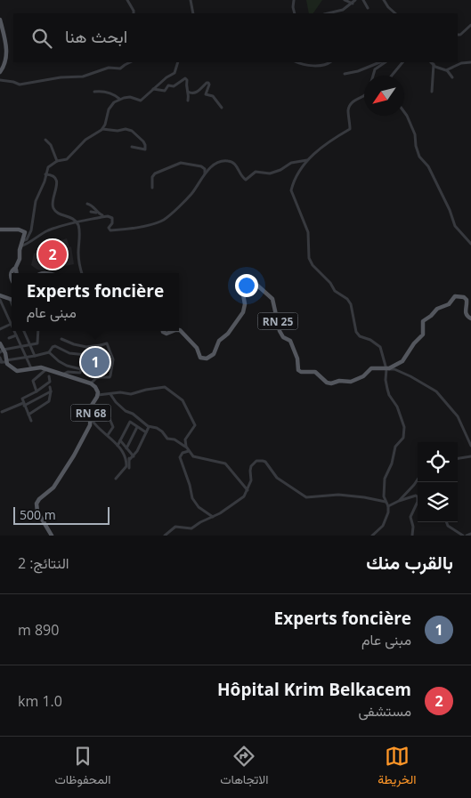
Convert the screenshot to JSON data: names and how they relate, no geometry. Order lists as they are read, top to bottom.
{
  "streets": {
    "main road": ["RN 25", "RN 68"]
  },
  "scale_bar": "500 m",
  "north": "bottom left",
  "page": {
    "search": "ابحث هنا",
    "pins": ["2", "1"],
    "popup": ["Experts foncière", "مبنى عام"],
    "scale": "500 m",
    "heading": ["بالقرب منك", "النتائج: 2"],
    "list": [
      {
        "mark": "1",
        "name": "Experts foncière",
        "note": "مبنى عام",
        "value": "890 m"
      },
      {
        "mark": "2",
        "name": "Hôpital Krim Belkacem",
        "note": "مستشفى",
        "value": "1.0 km"
      }
    ],
    "nav": ["الخريطة", "الاتجاهات", "المحفوظات"]
  }
}
